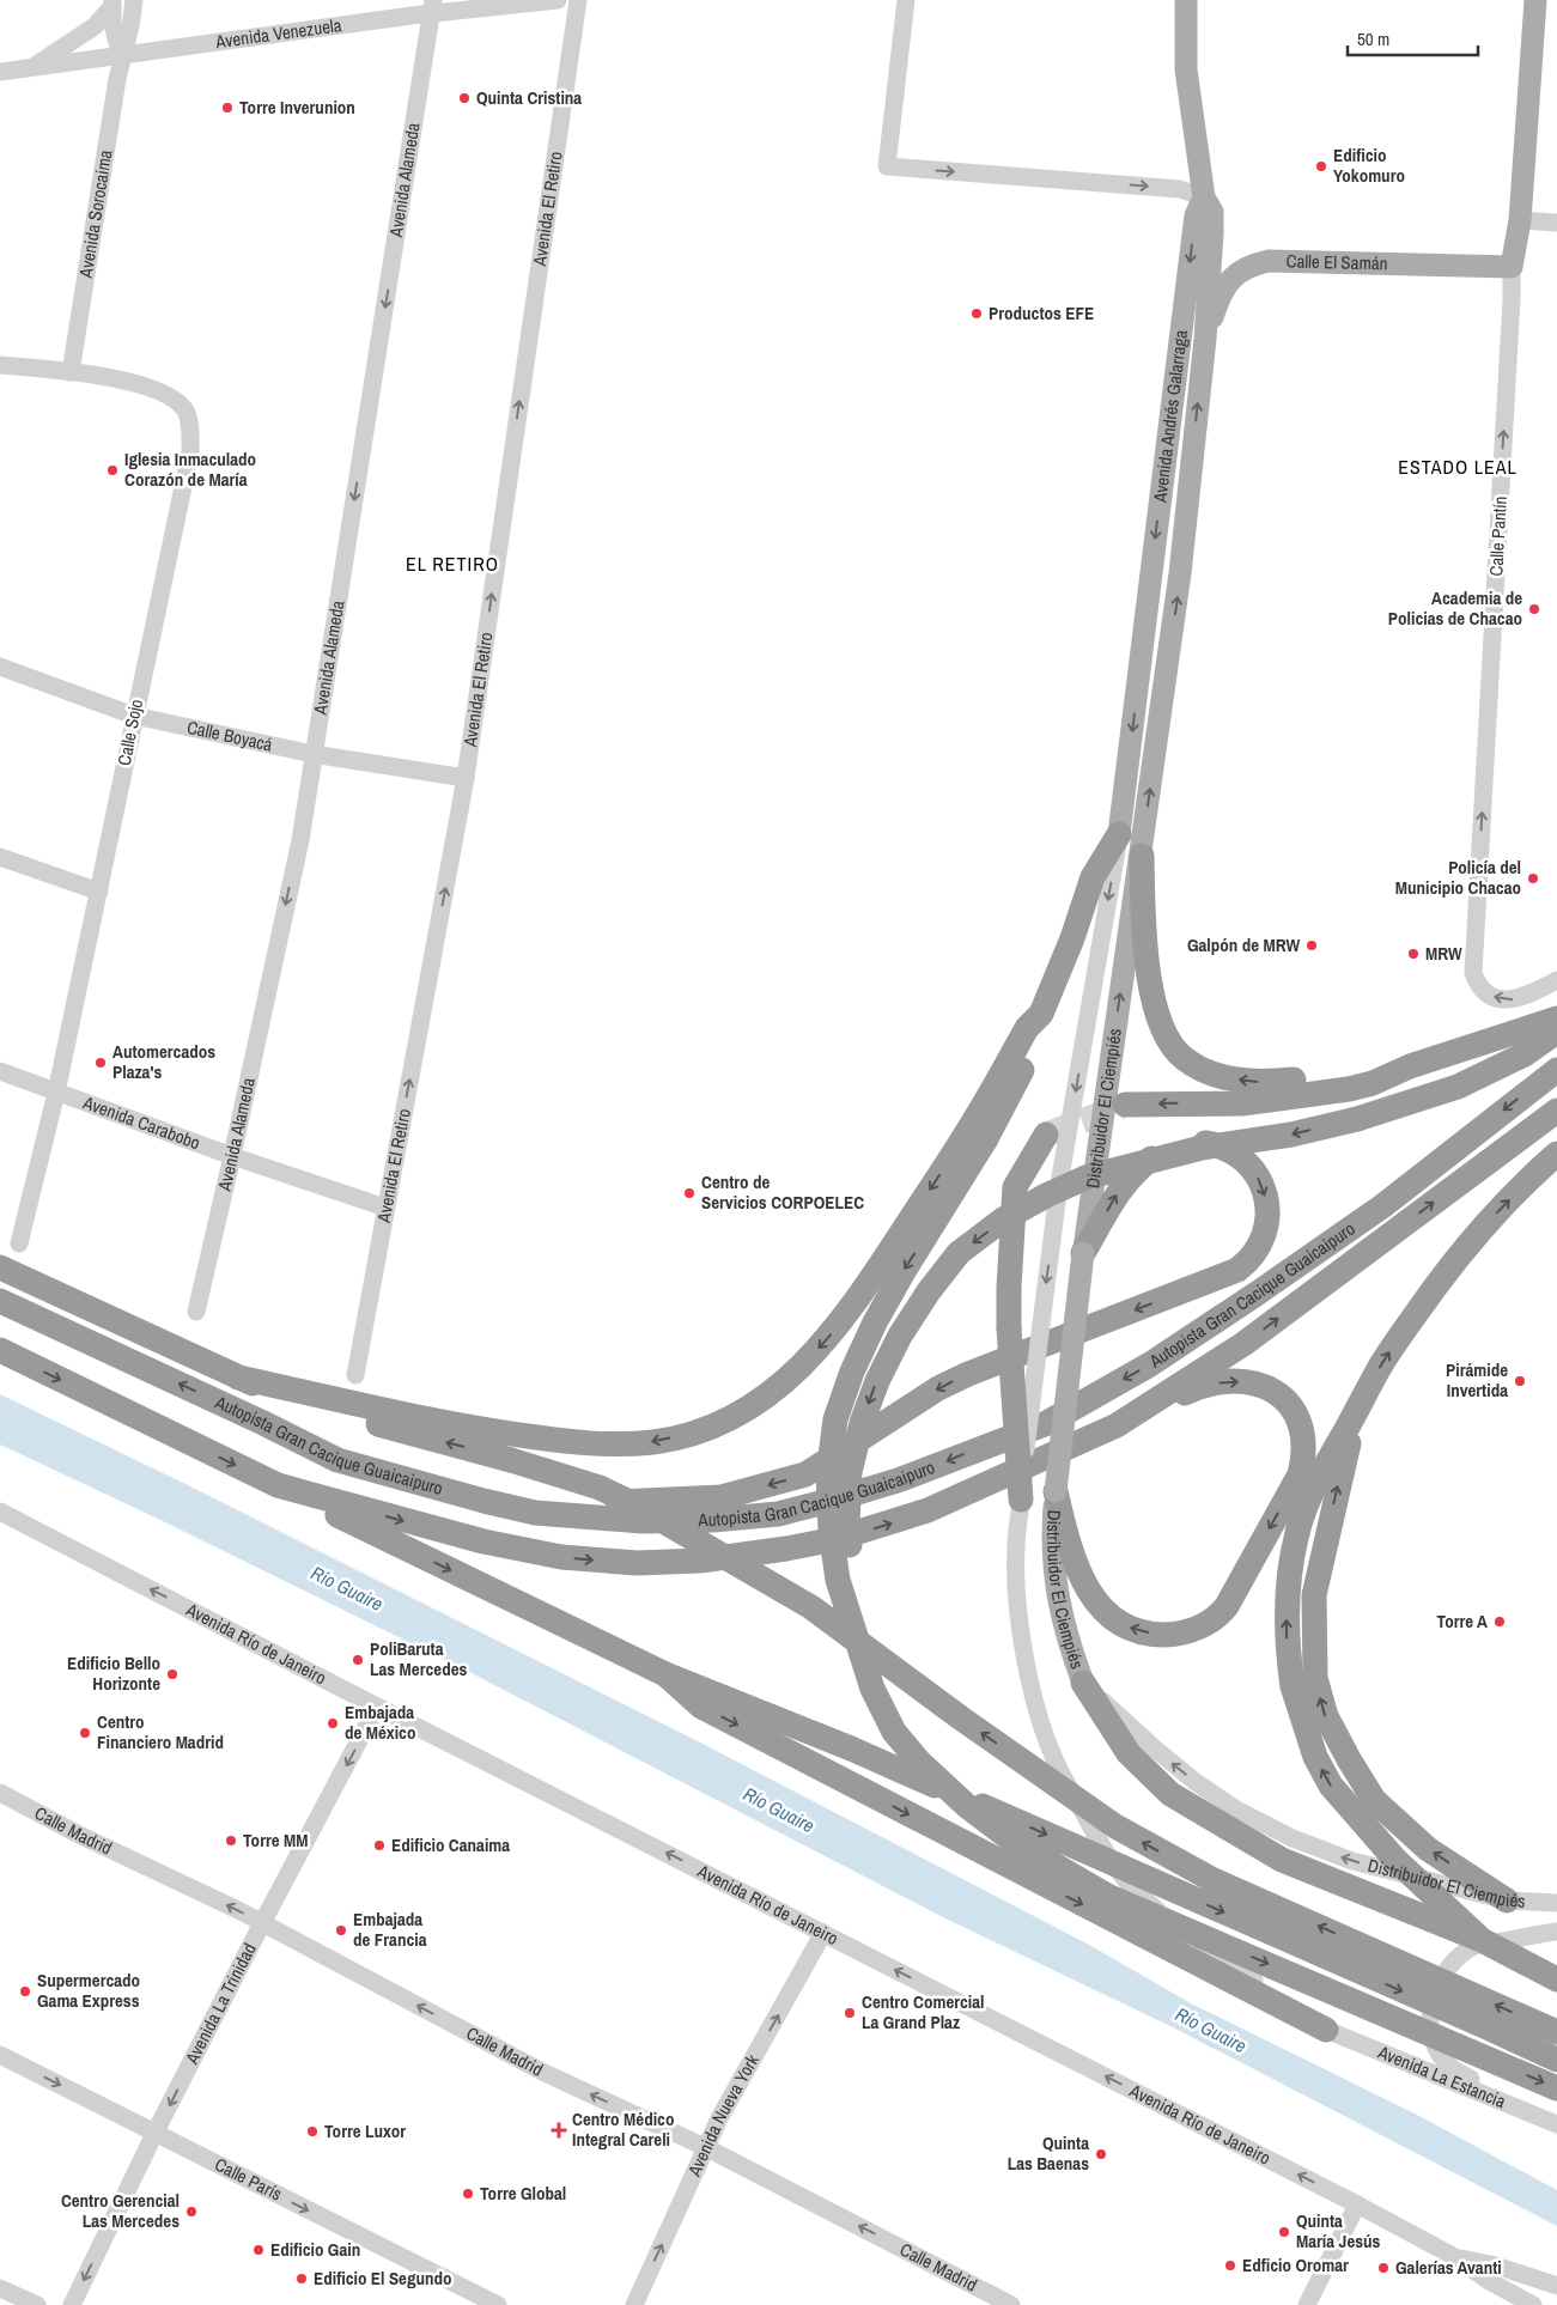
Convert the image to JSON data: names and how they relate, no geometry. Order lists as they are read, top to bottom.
{
  "streets": {
    "highway": ["Autopista Gran Cacique Guaicaipuro"],
    "main road": [
      "Calle El Samán",
      "Avenida Andrés Galarraga",
      "Calle Pantín",
      "Distribuidor El Ciempiés"
    ],
    "street": [
      "Avenida Venezuela",
      "Avenida Alameda",
      "Avenida El Retiro",
      "Avenida Sorocaima",
      "Calle Sojo",
      "Calle Boyacá",
      "Avenida Carabobo",
      "Avenida Río de Janeiro",
      "Calle Madrid",
      "Avenida La Trinidad",
      "Avenida La Estancia",
      "Avenida Nueva York",
      "Calle París"
    ]
  },
  "crossings": [
    ["Avenida Venezuela", "Avenida Alameda"],
    ["Avenida Venezuela", "Avenida Sorocaima"],
    ["Avenida Alameda", "Calle Boyacá"],
    ["Avenida Alameda", "Avenida Carabobo"],
    ["Avenida El Retiro", "Calle Boyacá"],
    ["Avenida El Retiro", "Avenida Carabobo"],
    ["Avenida Sorocaima", "Calle Sojo"],
    ["Calle El Samán", "Avenida Andrés Galarraga"],
    ["Calle El Samán", "Calle Pantín"],
    ["Avenida Andrés Galarraga", "Distribuidor El Ciempiés"],
    ["Calle Sojo", "Calle Boyacá"],
    ["Calle Sojo", "Avenida Carabobo"],
    ["Distribuidor El Ciempiés", "Avenida La Estancia"],
    ["Avenida Río de Janeiro", "Avenida La Trinidad"],
    ["Avenida Río de Janeiro", "Avenida Nueva York"],
    ["Calle Madrid", "Avenida La Trinidad"],
    ["Calle Madrid", "Avenida Nueva York"],
    ["Avenida La Trinidad", "Calle París"]
  ],
  "one_way": [
    "Avenida Alameda",
    "Avenida El Retiro",
    "Calle Pantín",
    "Avenida Río de Janeiro",
    "Calle Madrid",
    "Avenida La Trinidad",
    "Avenida Nueva York",
    "Calle París"
  ],
  "districts": ["ESTADO LEAL", "EL RETIRO"],
  "water": ["Río Guaire"],
  "places": {
    "other": [
      "Quinta Cristina",
      "Torre Inverunion",
      "Edificio Yokomuro",
      "Productos EFE",
      "Iglesia Inmaculado Corazón de María",
      "Academia de Policias de Chacao",
      "Policía del Municipio Chacao",
      "Galpón de MRW",
      "MRW",
      "Automercados Plaza's",
      "Centro de Servicios CORPOELEC",
      "Pirámide Invertida",
      "Torre A",
      "PoliBaruta Las Mercedes",
      "Edificio Bello Horizonte",
      "Embajada de México",
      "Centro Financiero Madrid",
      "Torre MM",
      "Edificio Canaima",
      "Embajada de Francia",
      "Supermercado Gama Express",
      "Centro Comercial La Grand Plaz",
      "Torre Luxor",
      "Quinta Las Baenas",
      "Torre Global",
      "Centro Gerencial Las Mercedes",
      "Quinta María Jesús",
      "Edificio Gain",
      "Edficio Oromar",
      "Galerías Avanti",
      "Edificio El Segundo"
    ],
    "health": ["Centro Médico Integral Careli"]
  },
  "scale_bar": "50 m"
}
